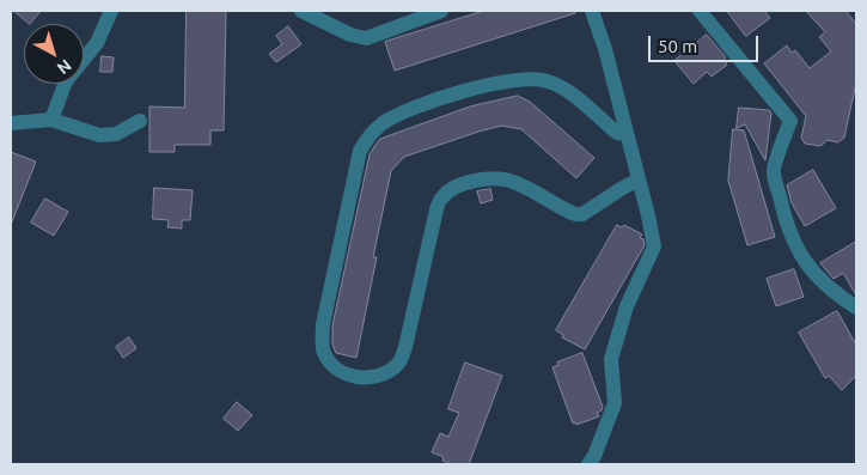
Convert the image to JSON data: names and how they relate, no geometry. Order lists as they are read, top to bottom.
{
  "scale_bar": "50 m",
  "north": "bottom right"
}
